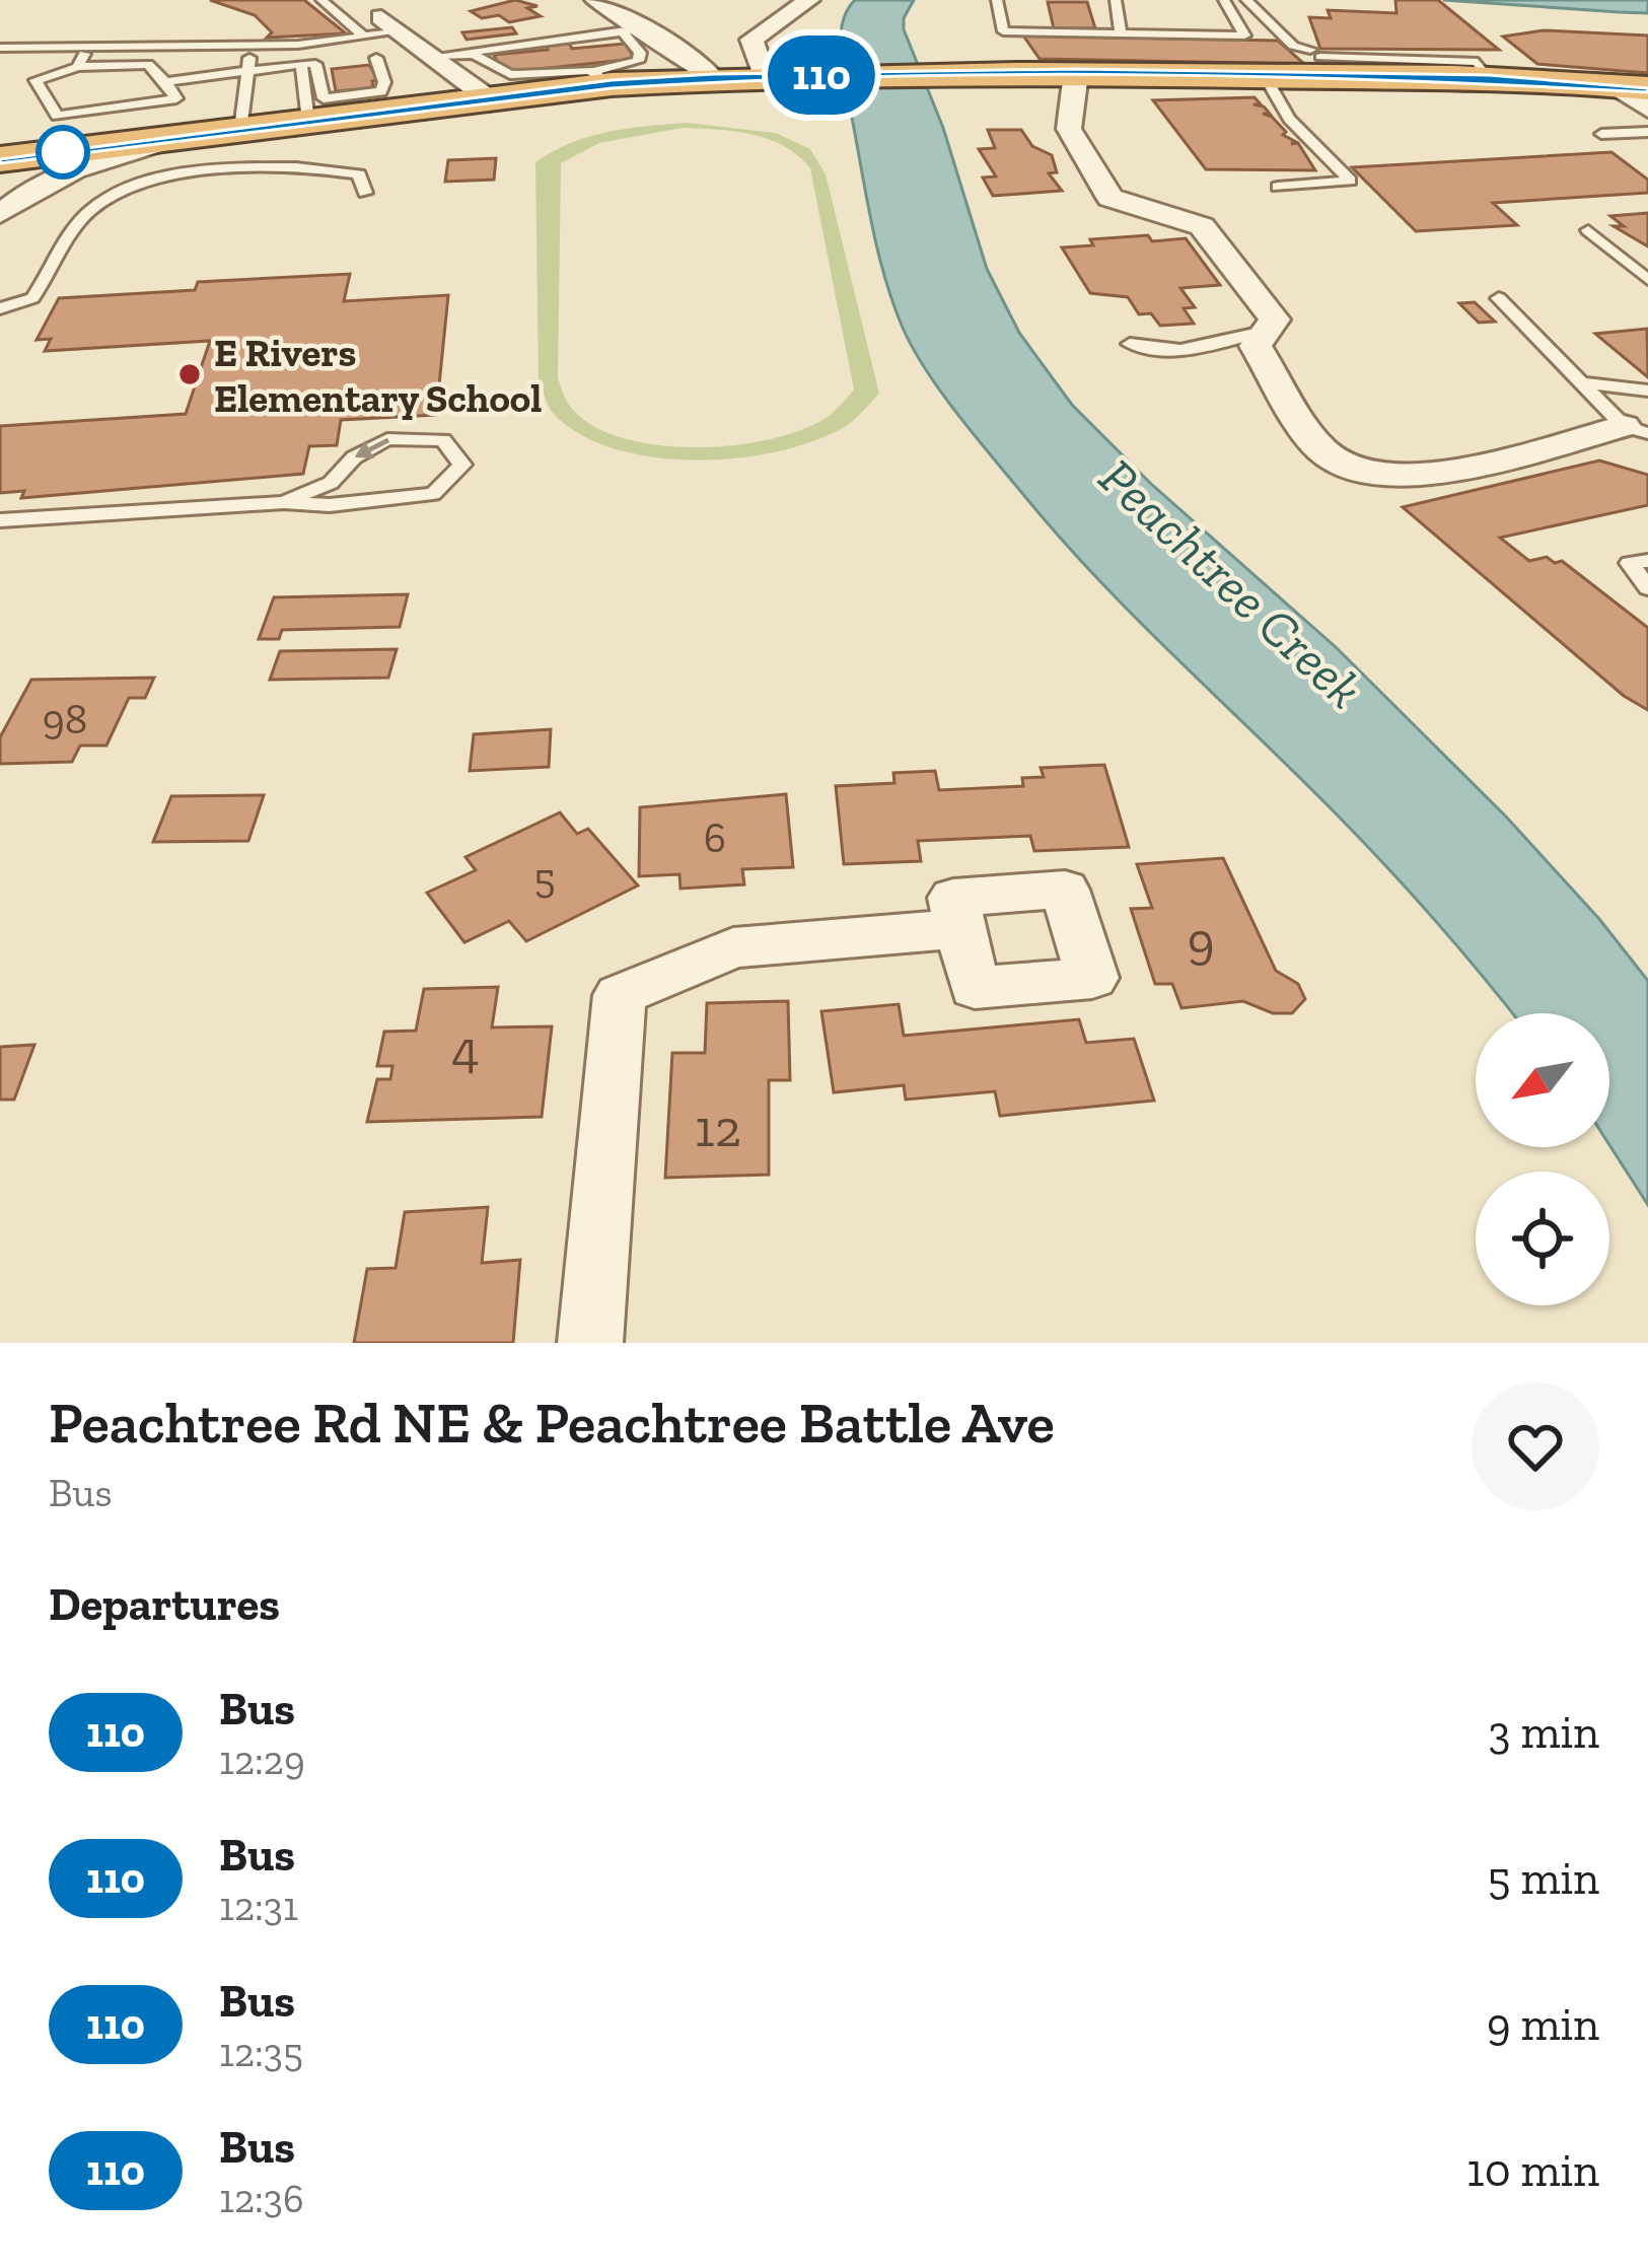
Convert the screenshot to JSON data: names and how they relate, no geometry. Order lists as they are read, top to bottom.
{
  "water": ["Peachtree Creek"],
  "places": ["E Rivers Elementary School"],
  "lines": ["bus line 110"],
  "house_numbers": [
    "98",
    "6",
    "5",
    "9",
    "4",
    "12"
  ],
  "north": "bottom left",
  "page": {
    "on_map": "110",
    "heading": [
      ["Peachtree Rd NE & Peachtree Battle Ave", "Bus"],
      "Departures"
    ],
    "list": [
      {
        "mark": "110",
        "name": "Bus",
        "note": "12:29",
        "value": "3 min"
      },
      {
        "mark": "110",
        "name": "Bus",
        "note": "12:31",
        "value": "5 min"
      },
      {
        "mark": "110",
        "name": "Bus",
        "note": "12:35",
        "value": "9 min"
      },
      {
        "mark": "110",
        "name": "Bus",
        "note": "12:36",
        "value": "10 min"
      }
    ]
  }
}
